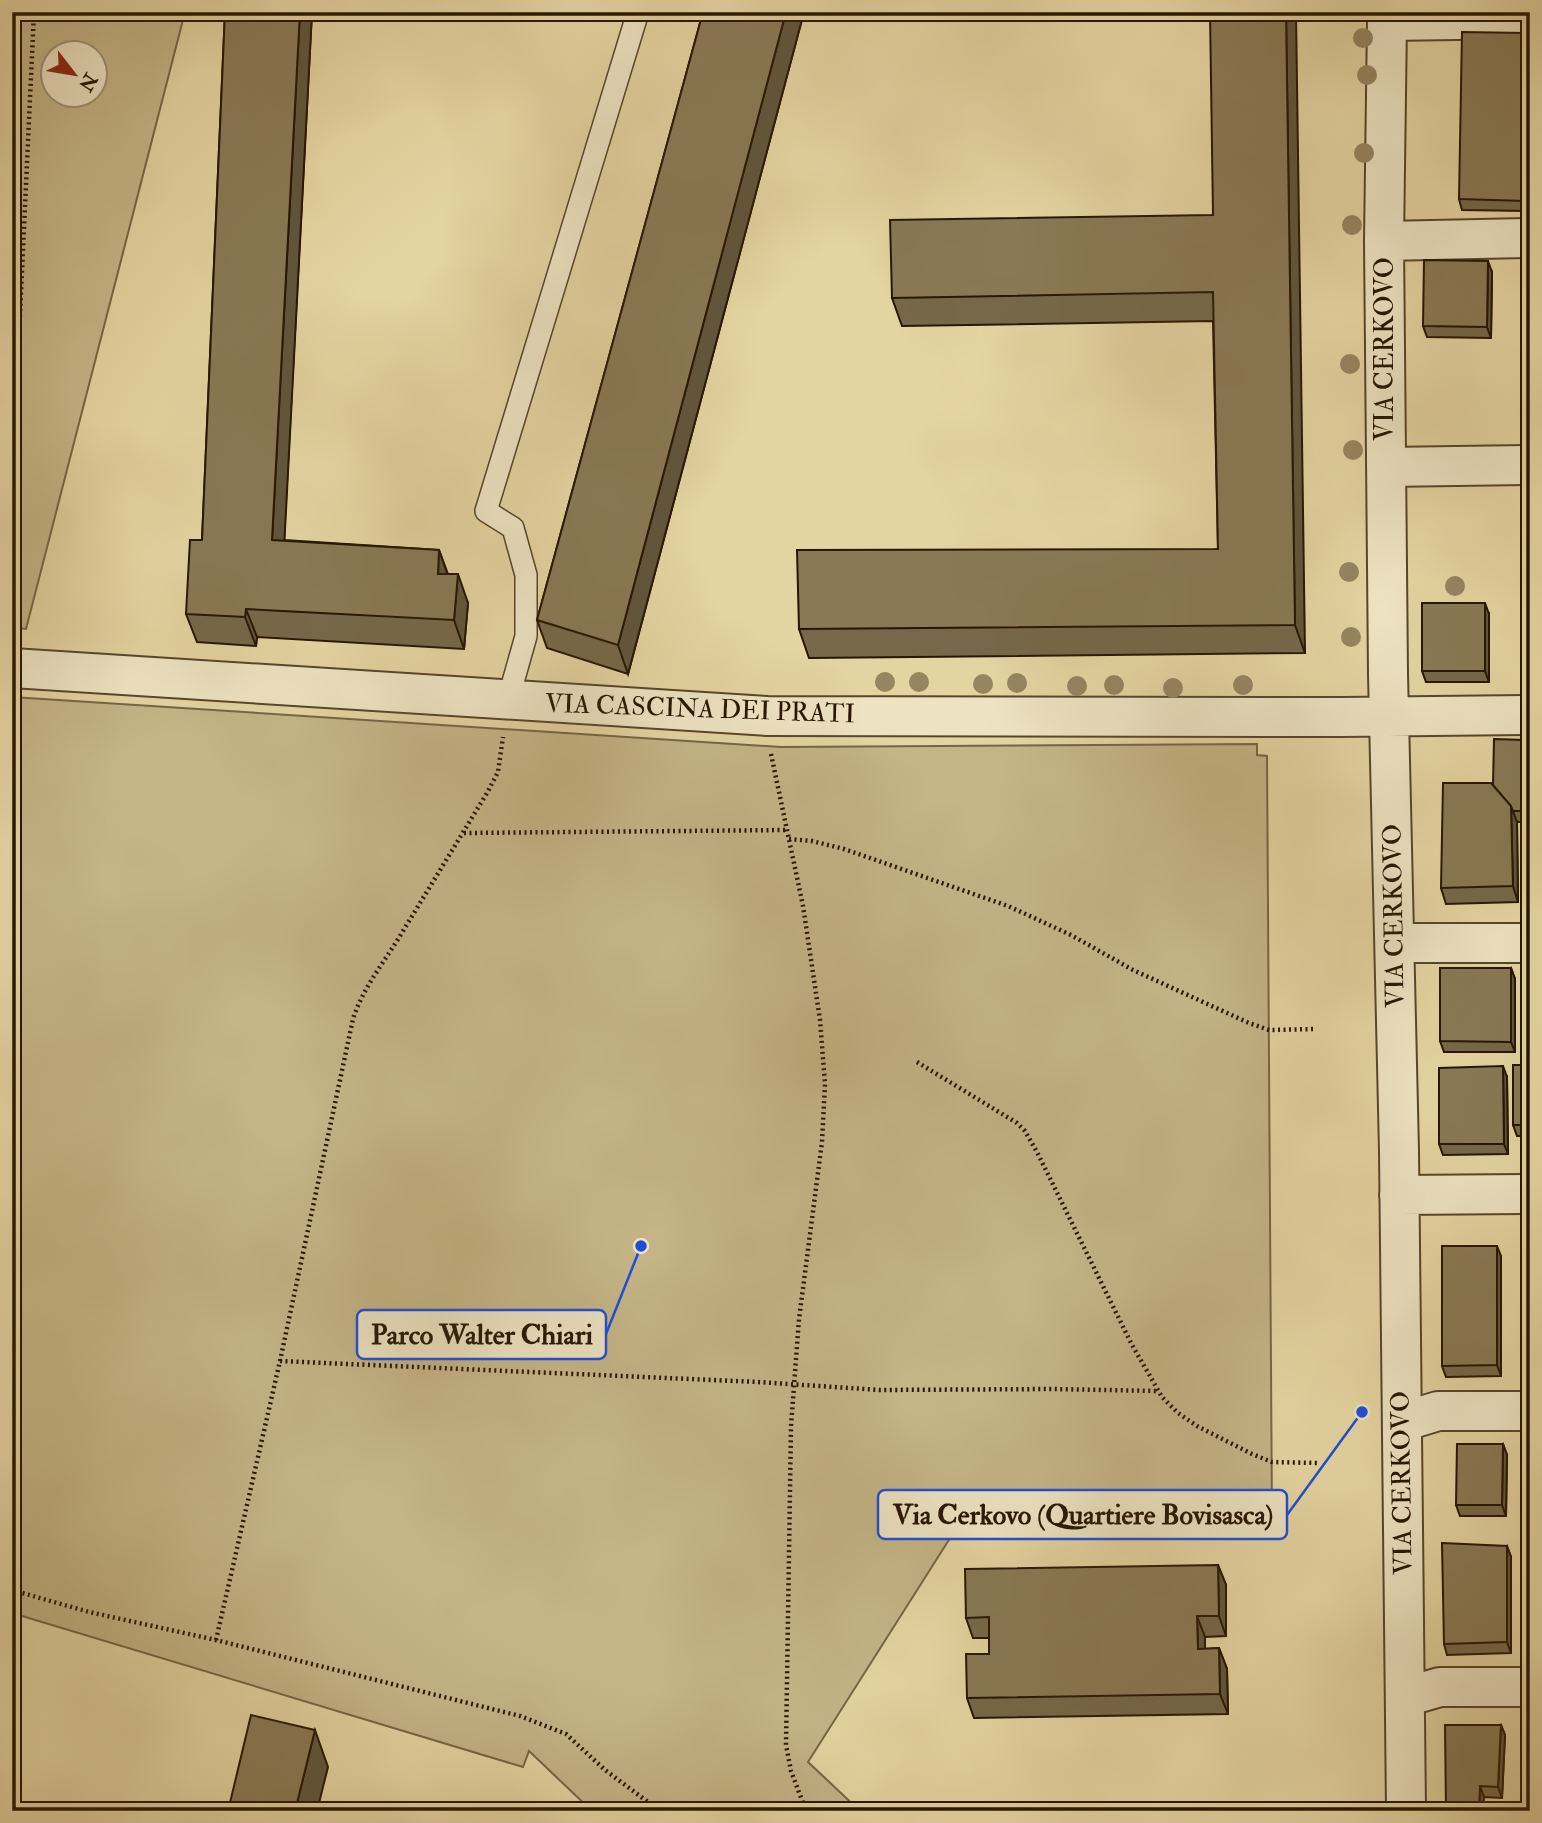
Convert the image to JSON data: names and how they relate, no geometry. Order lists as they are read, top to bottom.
{
  "streets": {
    "street": ["VIA CERKOVO", "VIA CASCINA DEI PRATI"]
  },
  "crossings": [
    ["VIA CERKOVO", "VIA CASCINA DEI PRATI"]
  ],
  "places": ["Parco Walter Chiari", "Via Cerkovo (Quartiere Bovisasca)"],
  "north": "bottom right"
}
